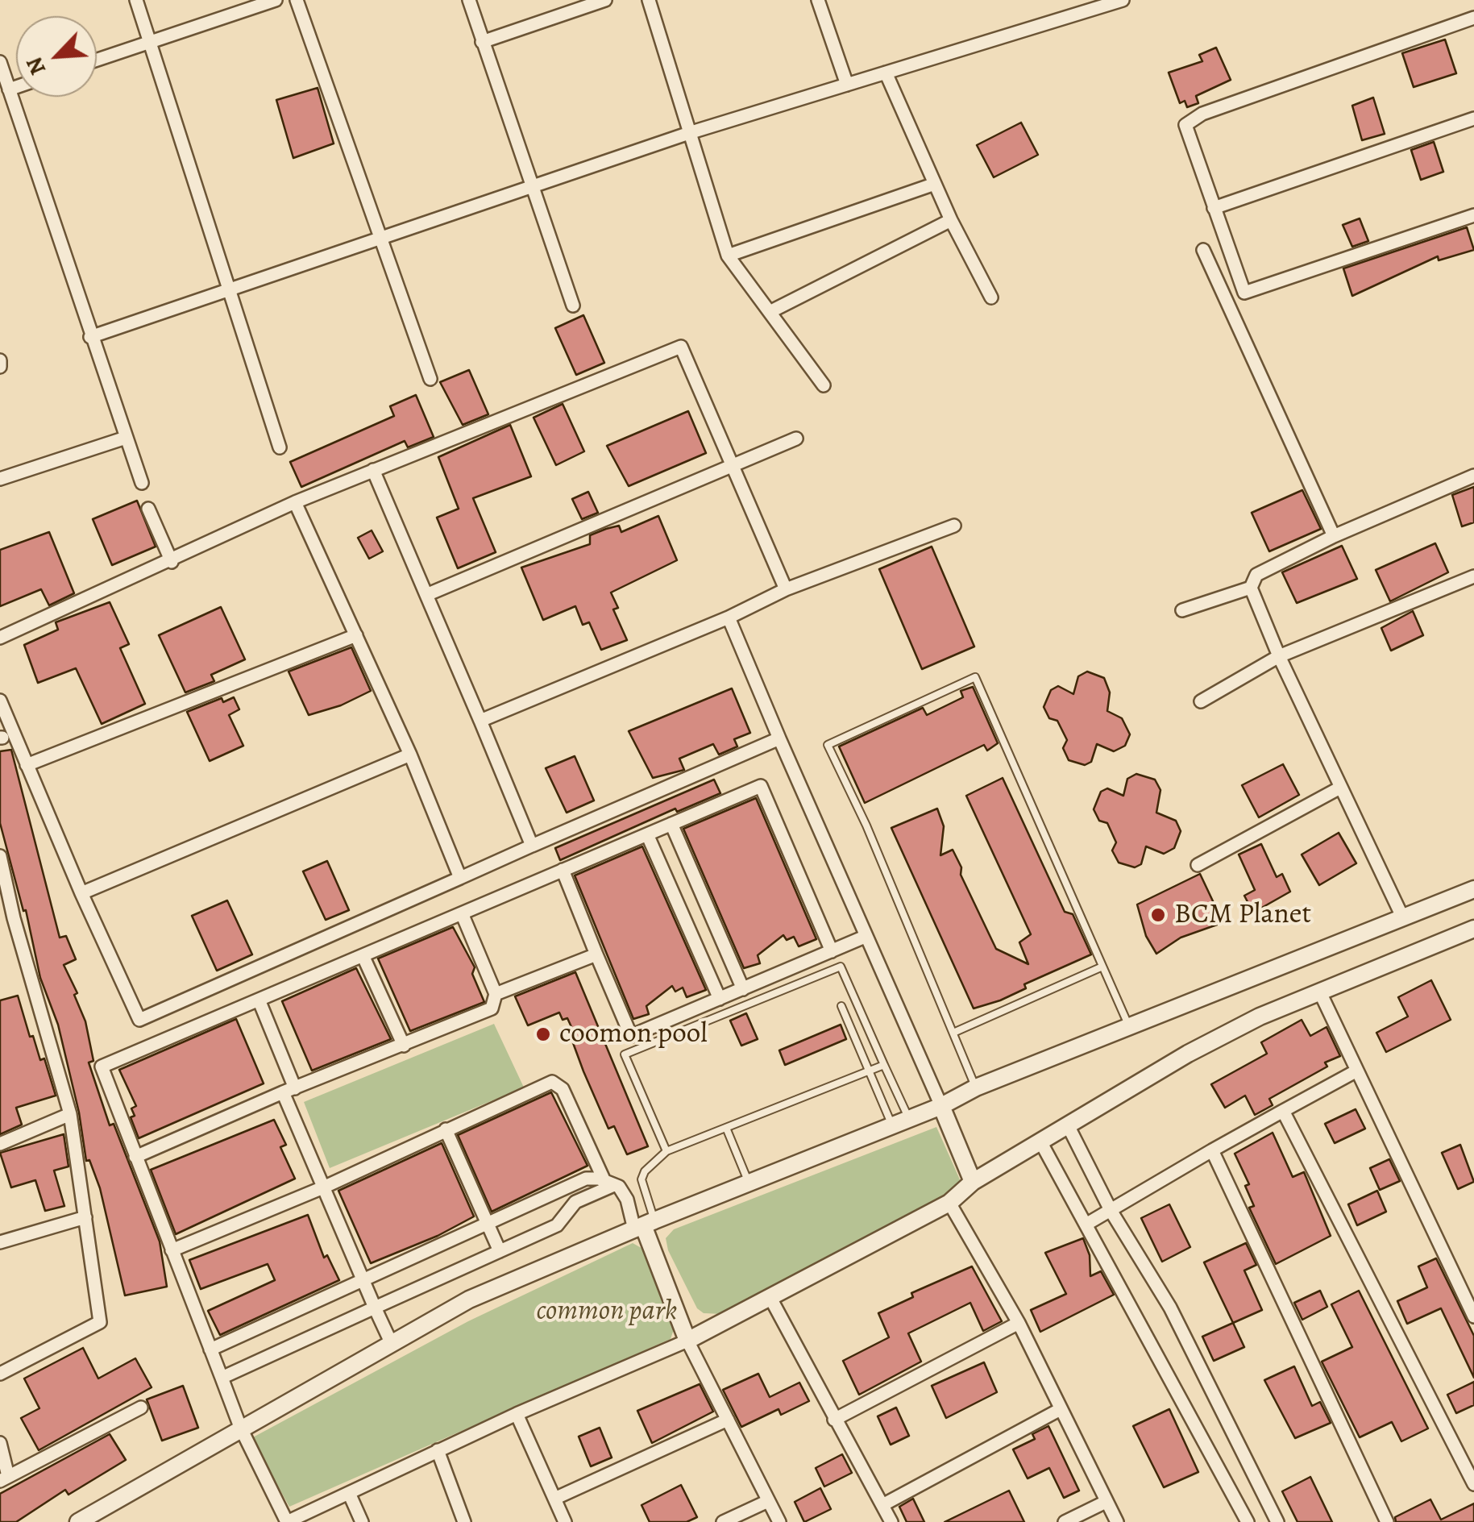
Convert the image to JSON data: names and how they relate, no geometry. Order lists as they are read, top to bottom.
{
  "parks": ["common park"],
  "places": ["BCM Planet", "coomon pool"],
  "north": "bottom left"
}
